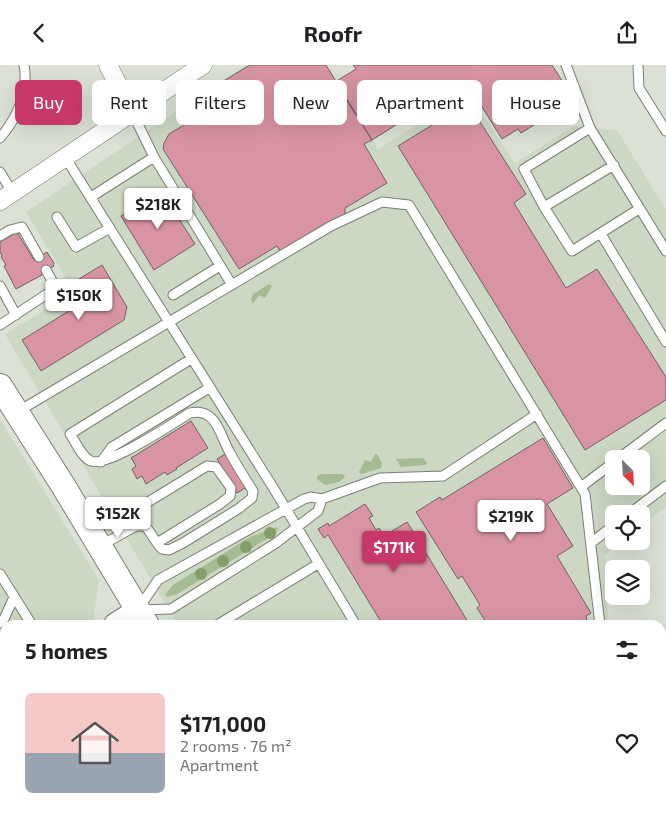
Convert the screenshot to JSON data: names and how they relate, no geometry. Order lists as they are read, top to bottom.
{
  "north": "bottom right",
  "page": {
    "header": "Roofr",
    "chip": [
      "Buy",
      "Rent",
      "Filters",
      "New",
      "Apartment",
      "House"
    ],
    "price": [
      "$218K",
      "$150K",
      "$152K",
      "$219K",
      "$171K"
    ],
    "heading": "5 homes",
    "list": [
      {
        "name": "$171,000",
        "note": "2 rooms · 76 m² · Apartment"
      }
    ]
  }
}
